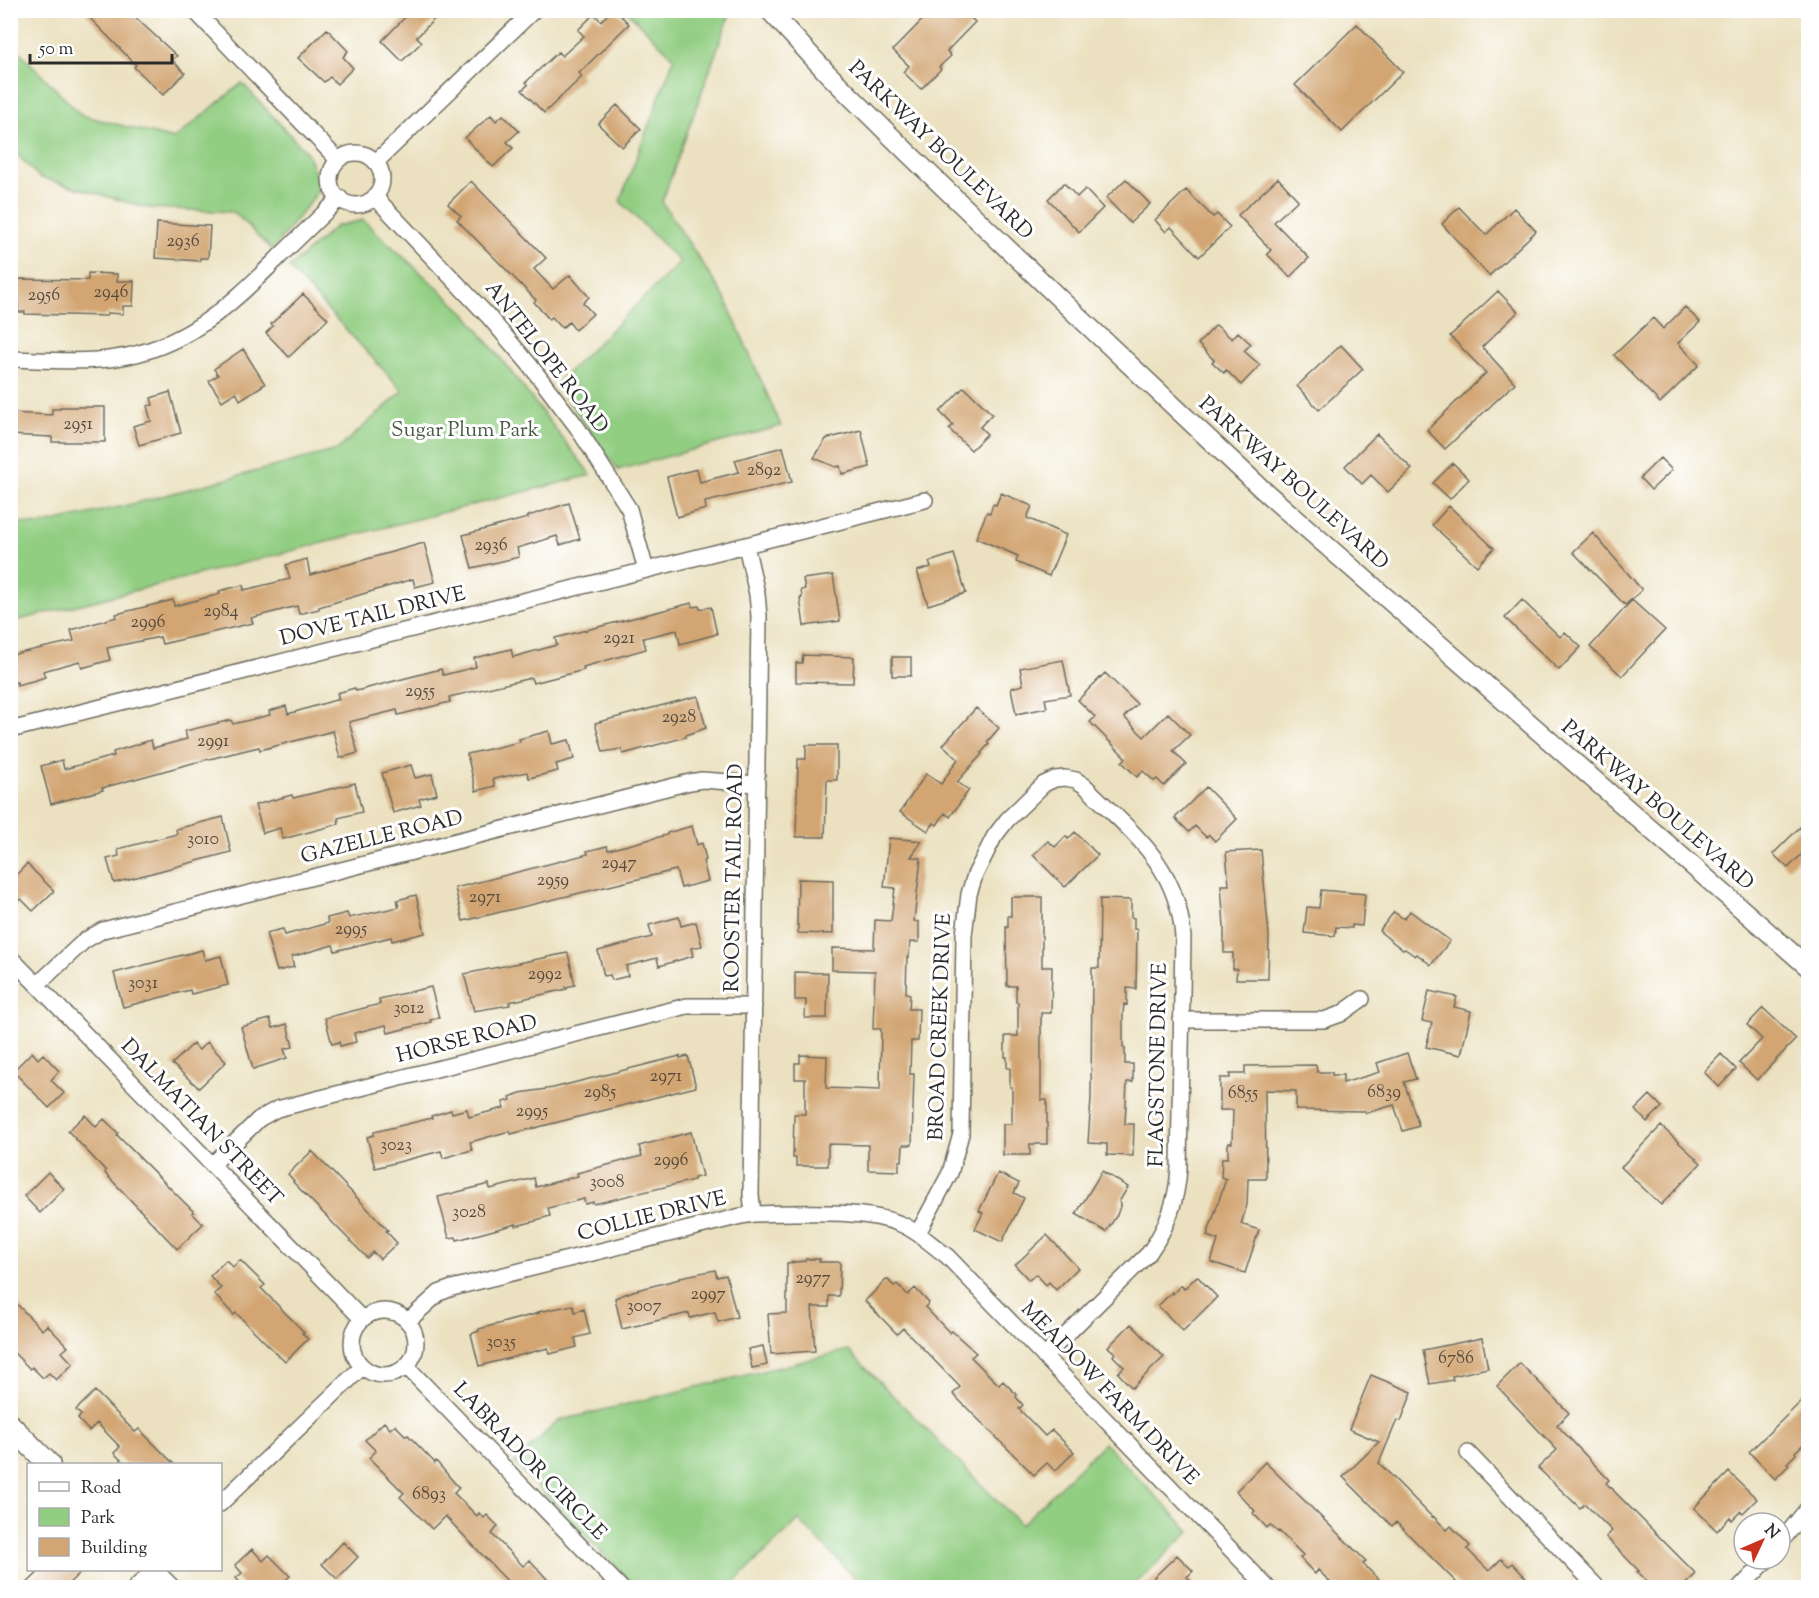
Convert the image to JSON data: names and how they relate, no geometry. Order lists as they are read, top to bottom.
{
  "streets": {
    "street": [
      "PARKWAY BOULEVARD",
      "ANTELOPE ROAD",
      "DOVE TAIL DRIVE",
      "GAZELLE ROAD",
      "ROOSTER TAIL ROAD",
      "BROAD CREEK DRIVE",
      "HORSE ROAD",
      "FLAGSTONE DRIVE",
      "DALMATIAN STREET",
      "COLLIE DRIVE",
      "MEADOW FARM DRIVE",
      "LABRADOR CIRCLE"
    ]
  },
  "crossings": [
    ["ANTELOPE ROAD", "DOVE TAIL DRIVE"],
    ["DOVE TAIL DRIVE", "ROOSTER TAIL ROAD"],
    ["GAZELLE ROAD", "ROOSTER TAIL ROAD"],
    ["GAZELLE ROAD", "DALMATIAN STREET"],
    ["ROOSTER TAIL ROAD", "HORSE ROAD"],
    ["ROOSTER TAIL ROAD", "COLLIE DRIVE"],
    ["BROAD CREEK DRIVE", "FLAGSTONE DRIVE"],
    ["BROAD CREEK DRIVE", "COLLIE DRIVE"],
    ["BROAD CREEK DRIVE", "MEADOW FARM DRIVE"],
    ["HORSE ROAD", "DALMATIAN STREET"],
    ["FLAGSTONE DRIVE", "MEADOW FARM DRIVE"],
    ["DALMATIAN STREET", "COLLIE DRIVE"],
    ["DALMATIAN STREET", "LABRADOR CIRCLE"],
    ["COLLIE DRIVE", "MEADOW FARM DRIVE"],
    ["COLLIE DRIVE", "LABRADOR CIRCLE"]
  ],
  "parks": ["Sugar Plum Park"],
  "house_numbers": [
    "2936",
    "2946",
    "2956",
    "2951",
    "2892",
    "2936",
    "2984",
    "2996",
    "2921",
    "2955",
    "2928",
    "2991",
    "3010",
    "2947",
    "2959",
    "2971",
    "2995",
    "2992",
    "3031",
    "3012",
    "2971",
    "2985",
    "6839",
    "6855",
    "2995",
    "3023",
    "2996",
    "3008",
    "3028",
    "2977",
    "2997",
    "3007",
    "3035",
    "6786",
    "6893"
  ],
  "legend": ["Road", "Park", "Building"],
  "scale_bar": "50 m",
  "north": "top right"
}
